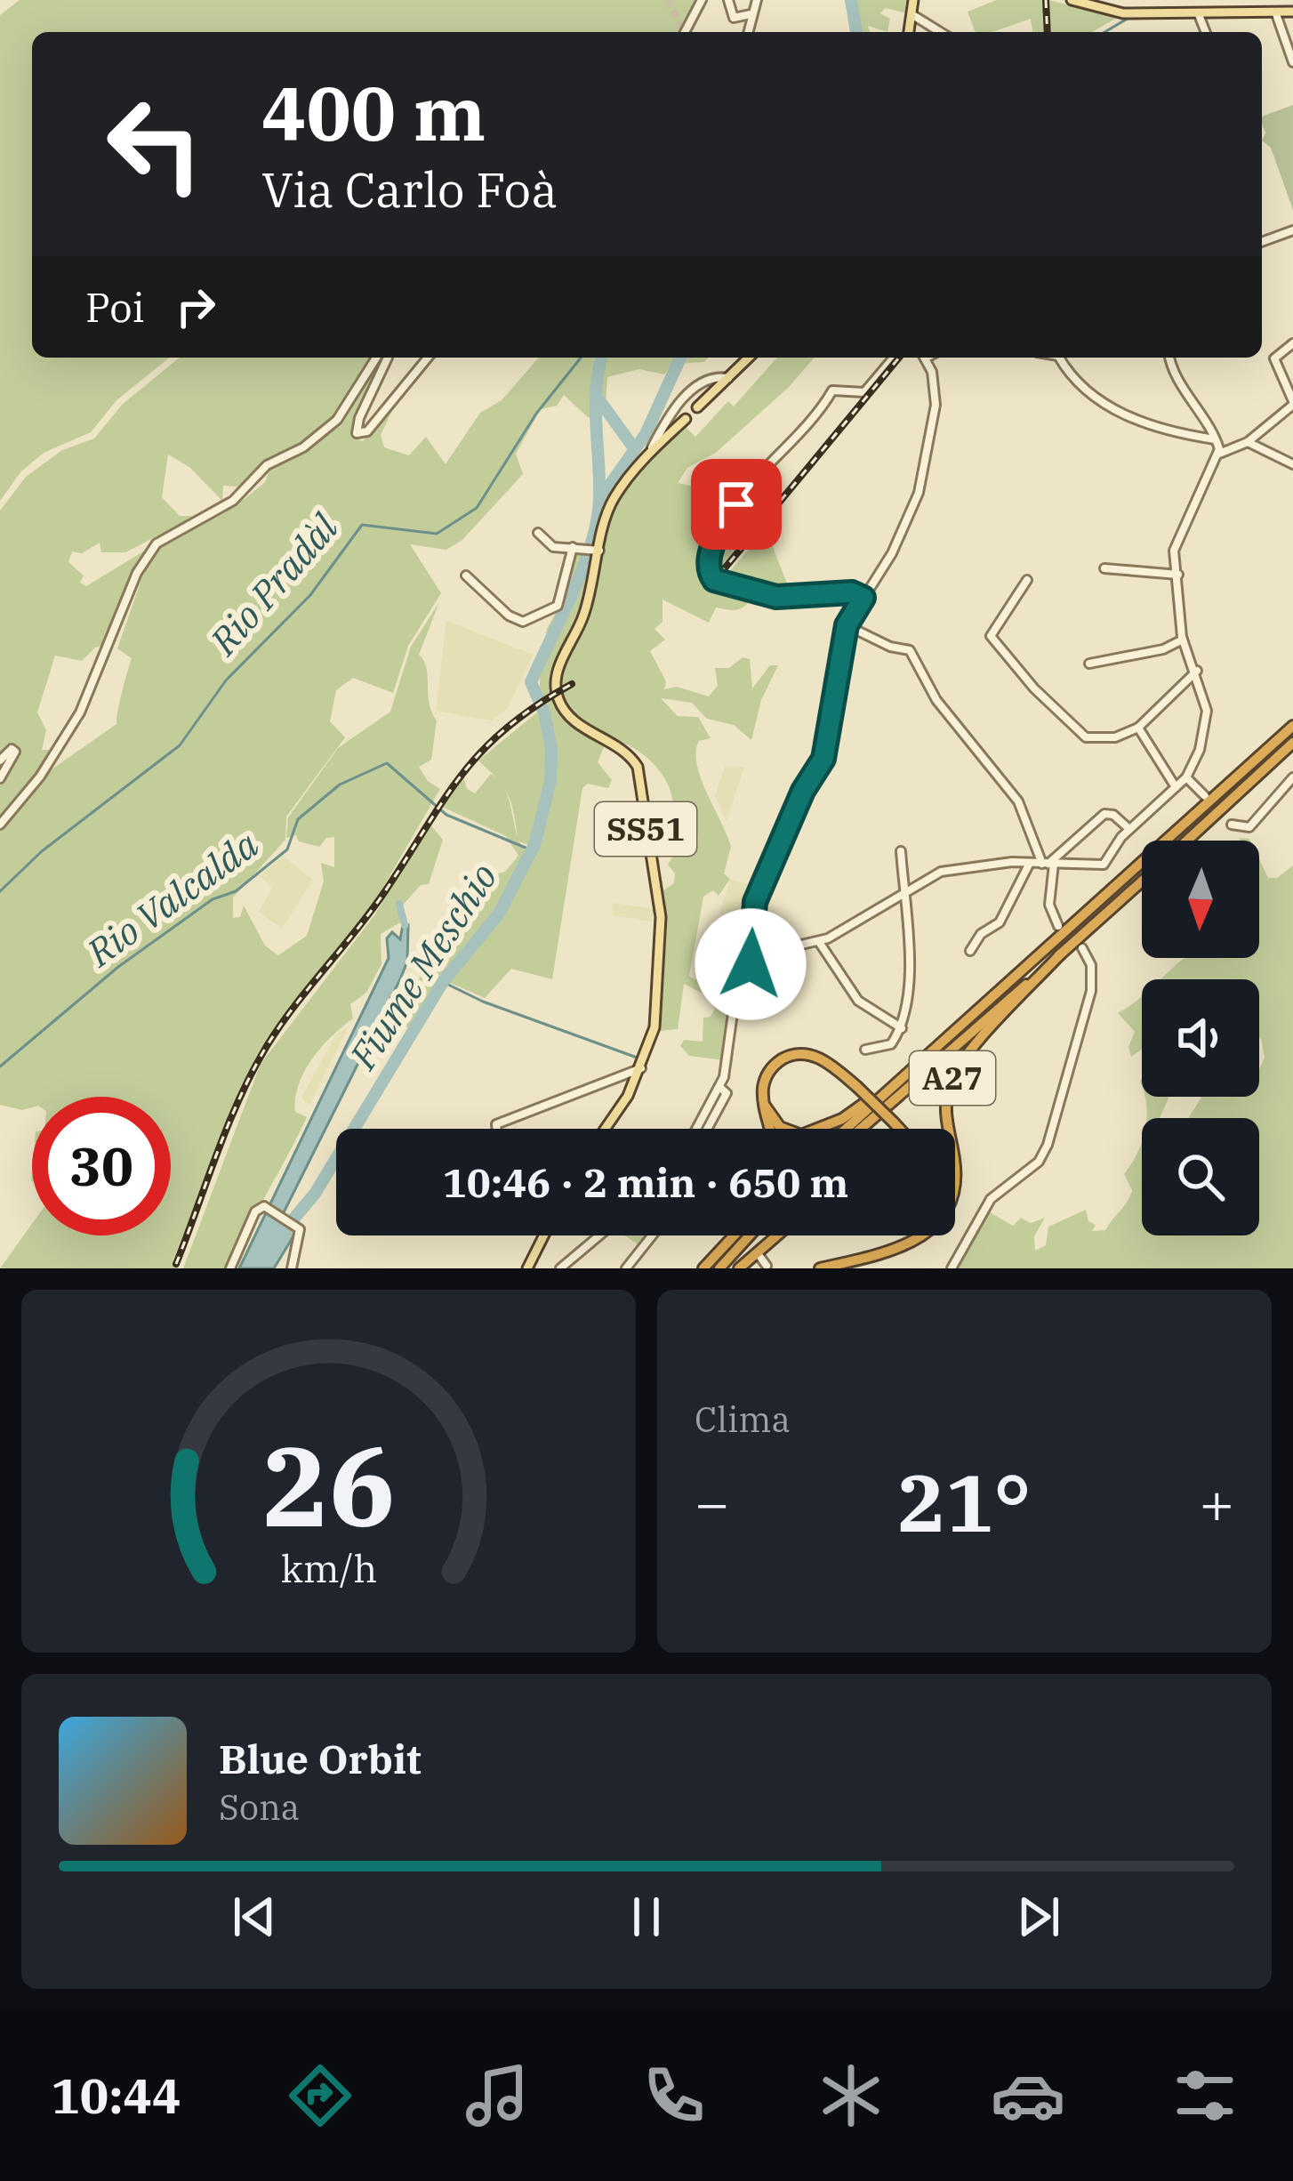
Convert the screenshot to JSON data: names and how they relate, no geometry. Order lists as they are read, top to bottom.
{
  "streets": {
    "highway": ["A27"],
    "main road": ["SS51"]
  },
  "water": ["Rio Pradàl", "Rio Valcalda", "Fiume Meschio"],
  "north": "bottom",
  "page": {
    "turn": ["400 m", "Via Carlo Foà"],
    "then": "Poi",
    "limit": "30",
    "trip": "10:46 · 2 min · 650 m",
    "tile": "Clima",
    "heat": ["−", "21°", "+"],
    "song": ["Blue Orbit", "Sona"],
    "tabs": "10:44",
    "gauge": ["26", "km/h"]
  }
}
